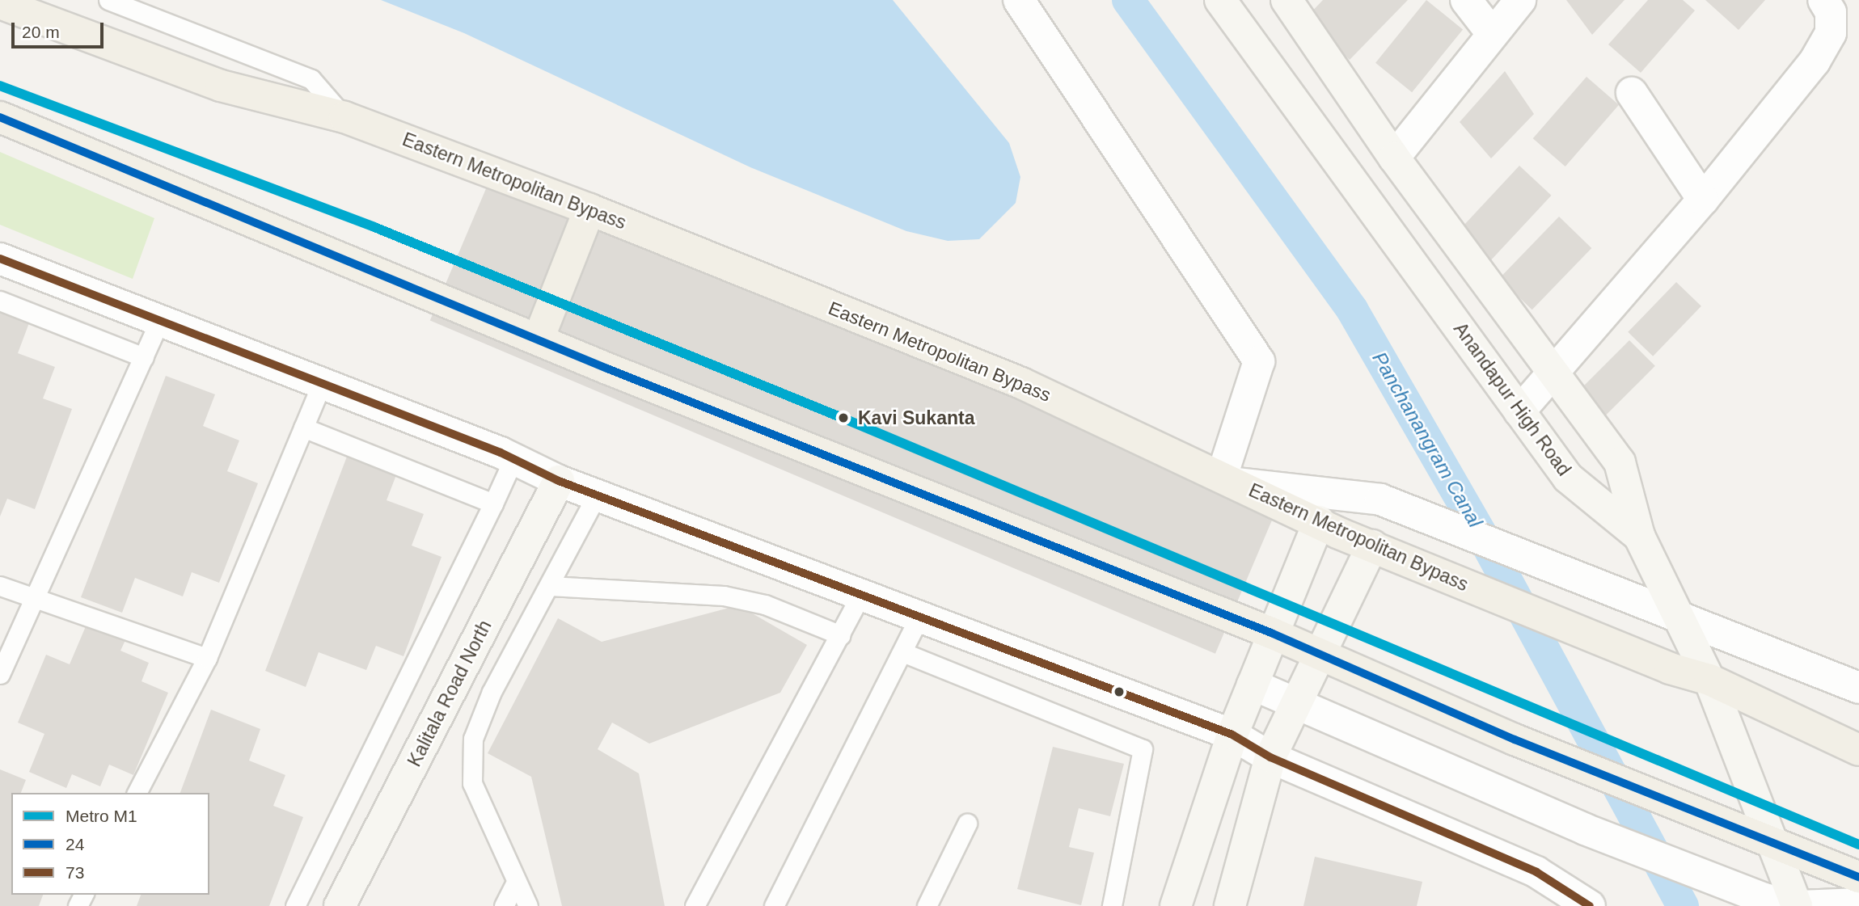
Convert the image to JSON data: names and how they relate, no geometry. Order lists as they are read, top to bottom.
{
  "streets": {
    "main road": ["Eastern Metropolitan Bypass", "Anandapur High Road", "Kalitala Road North"]
  },
  "water": ["Panchanangram Canal"],
  "places": ["Kavi Sukanta"],
  "lines": ["metro line M1", "transit line 24", "transit line 73"],
  "legend": ["Metro M1", "24", "73"],
  "scale_bar": "20 m"
}
